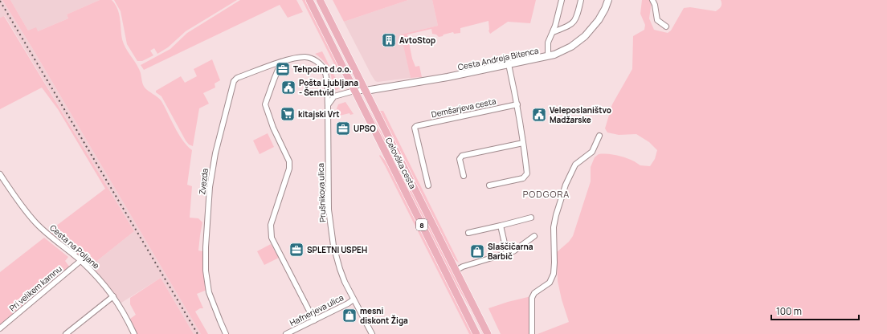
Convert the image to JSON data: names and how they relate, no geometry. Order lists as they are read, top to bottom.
{
  "streets": {
    "main road": ["Celovška cesta", "8"],
    "street": [
      "Cesta Andreja Bitenca",
      "Demšarjeva cesta",
      "Zvezda",
      "Prušnikova ulica",
      "Cesta na Poljane",
      "Pri velikem kamnu",
      "Hafnerjeva ulica"
    ]
  },
  "crossings": [
    ["Cesta Andreja Bitenca", "Celovška cesta"],
    ["Zvezda", "Prušnikova ulica"],
    ["Prušnikova ulica", "Hafnerjeva ulica"],
    ["Cesta na Poljane", "Pri velikem kamnu"]
  ],
  "districts": ["PODGORA"],
  "places": {
    "building": ["AvtoStop"],
    "office": ["Tehpoint d.o.o.", "UPSO", "SPLETNI USPEH"],
    "public building": ["Pošta Ljubljana - Šentvid", "Veleposlaništvo Madžarske"],
    "supermarket": ["kitajski Vrt"],
    "shop": ["Slaščičarna Barbič", "mesni diskont Žiga"]
  },
  "scale_bar": "100 m"
}
